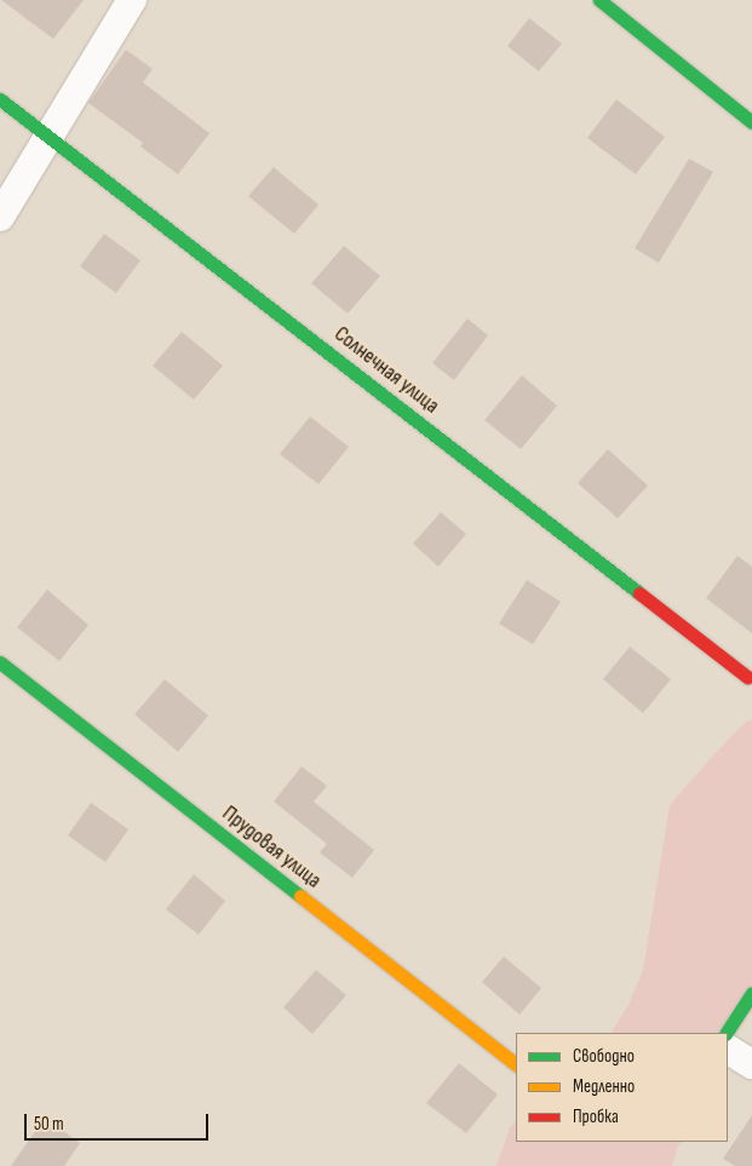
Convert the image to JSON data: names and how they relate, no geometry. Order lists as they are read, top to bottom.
{
  "streets": {
    "street": ["Солнечная улица", "Прудовая улица"]
  },
  "legend": ["Свободно", "Медленно", "Пробка"],
  "scale_bar": "50 m"
}
